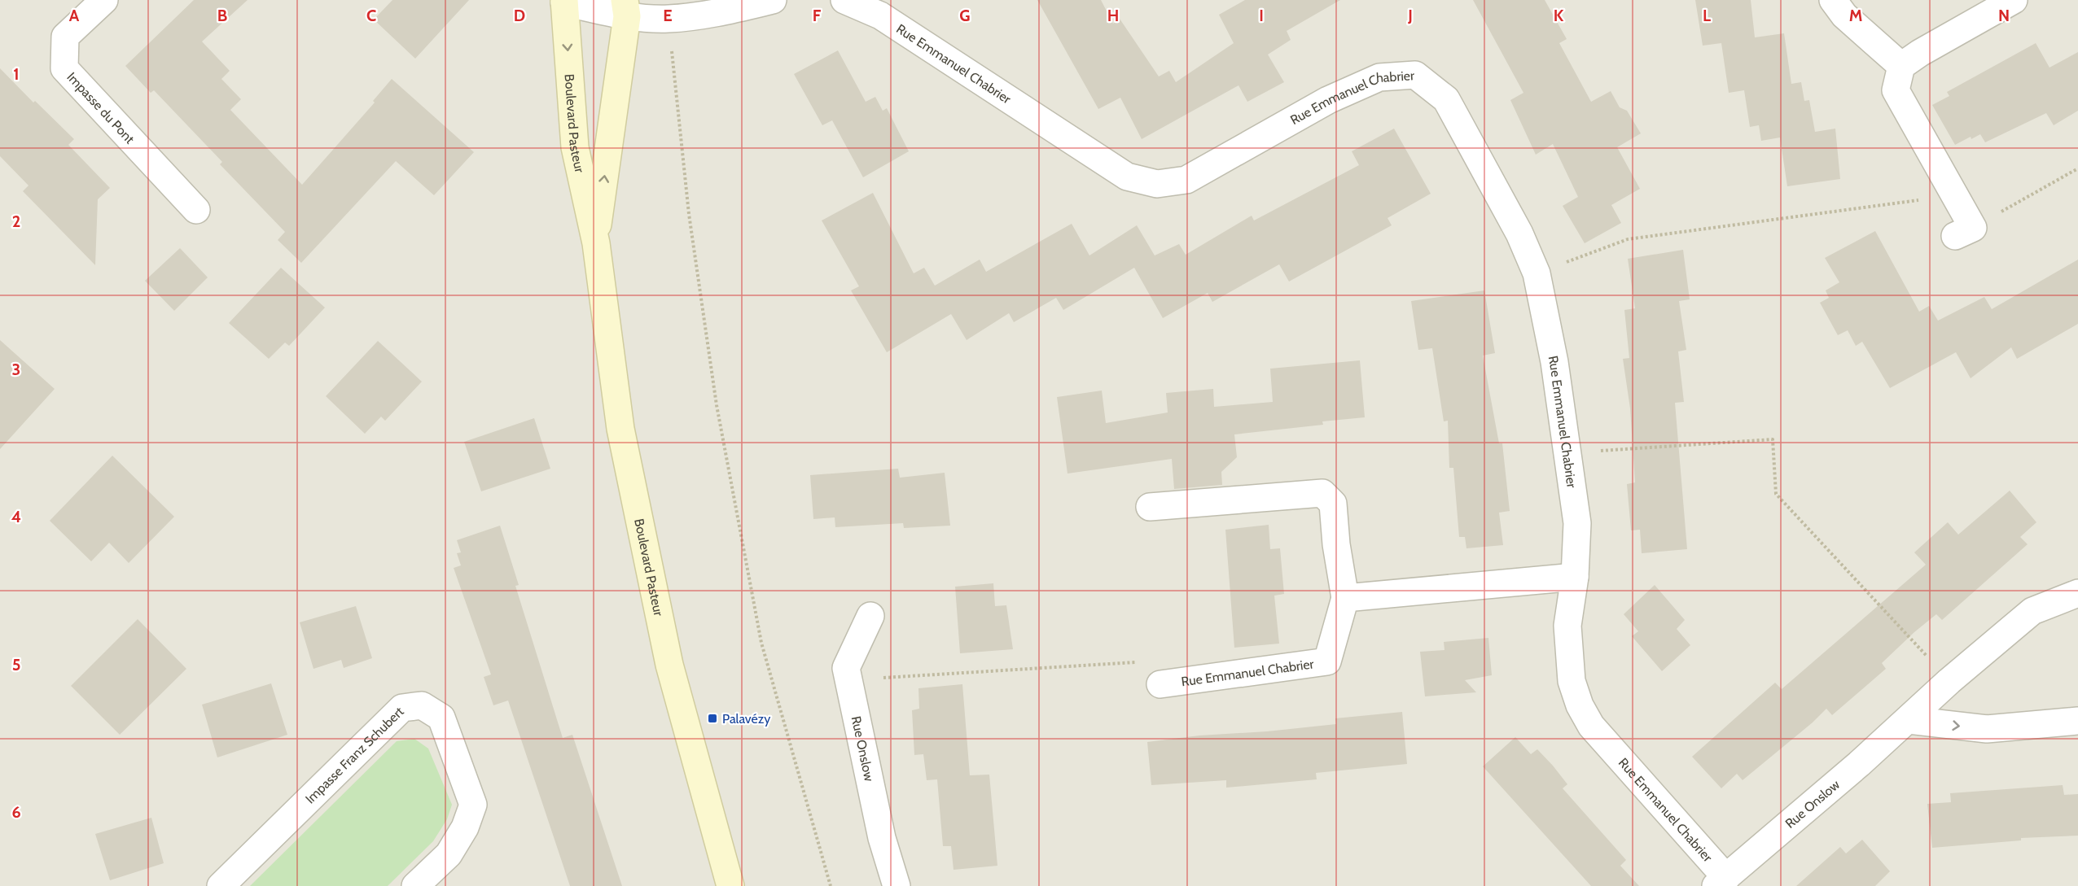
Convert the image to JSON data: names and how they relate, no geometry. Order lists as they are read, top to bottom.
{
  "streets": {
    "main road": ["Boulevard Pasteur"],
    "street": [
      "Rue Emmanuel Chabrier",
      "Impasse du Pont",
      "Rue Onslow",
      "Impasse Franz Schubert"
    ]
  },
  "crossings": [
    ["Rue Emmanuel Chabrier", "Rue Onslow"]
  ],
  "places": {
    "transit": ["Palavézy"]
  },
  "grid": {
    "columns": [
      "A",
      "B",
      "C",
      "D",
      "E",
      "F",
      "G",
      "H",
      "I",
      "J",
      "K",
      "L",
      "M",
      "N"
    ],
    "rows": [
      "1",
      "2",
      "3",
      "4",
      "5",
      "6"
    ]
  }
}
